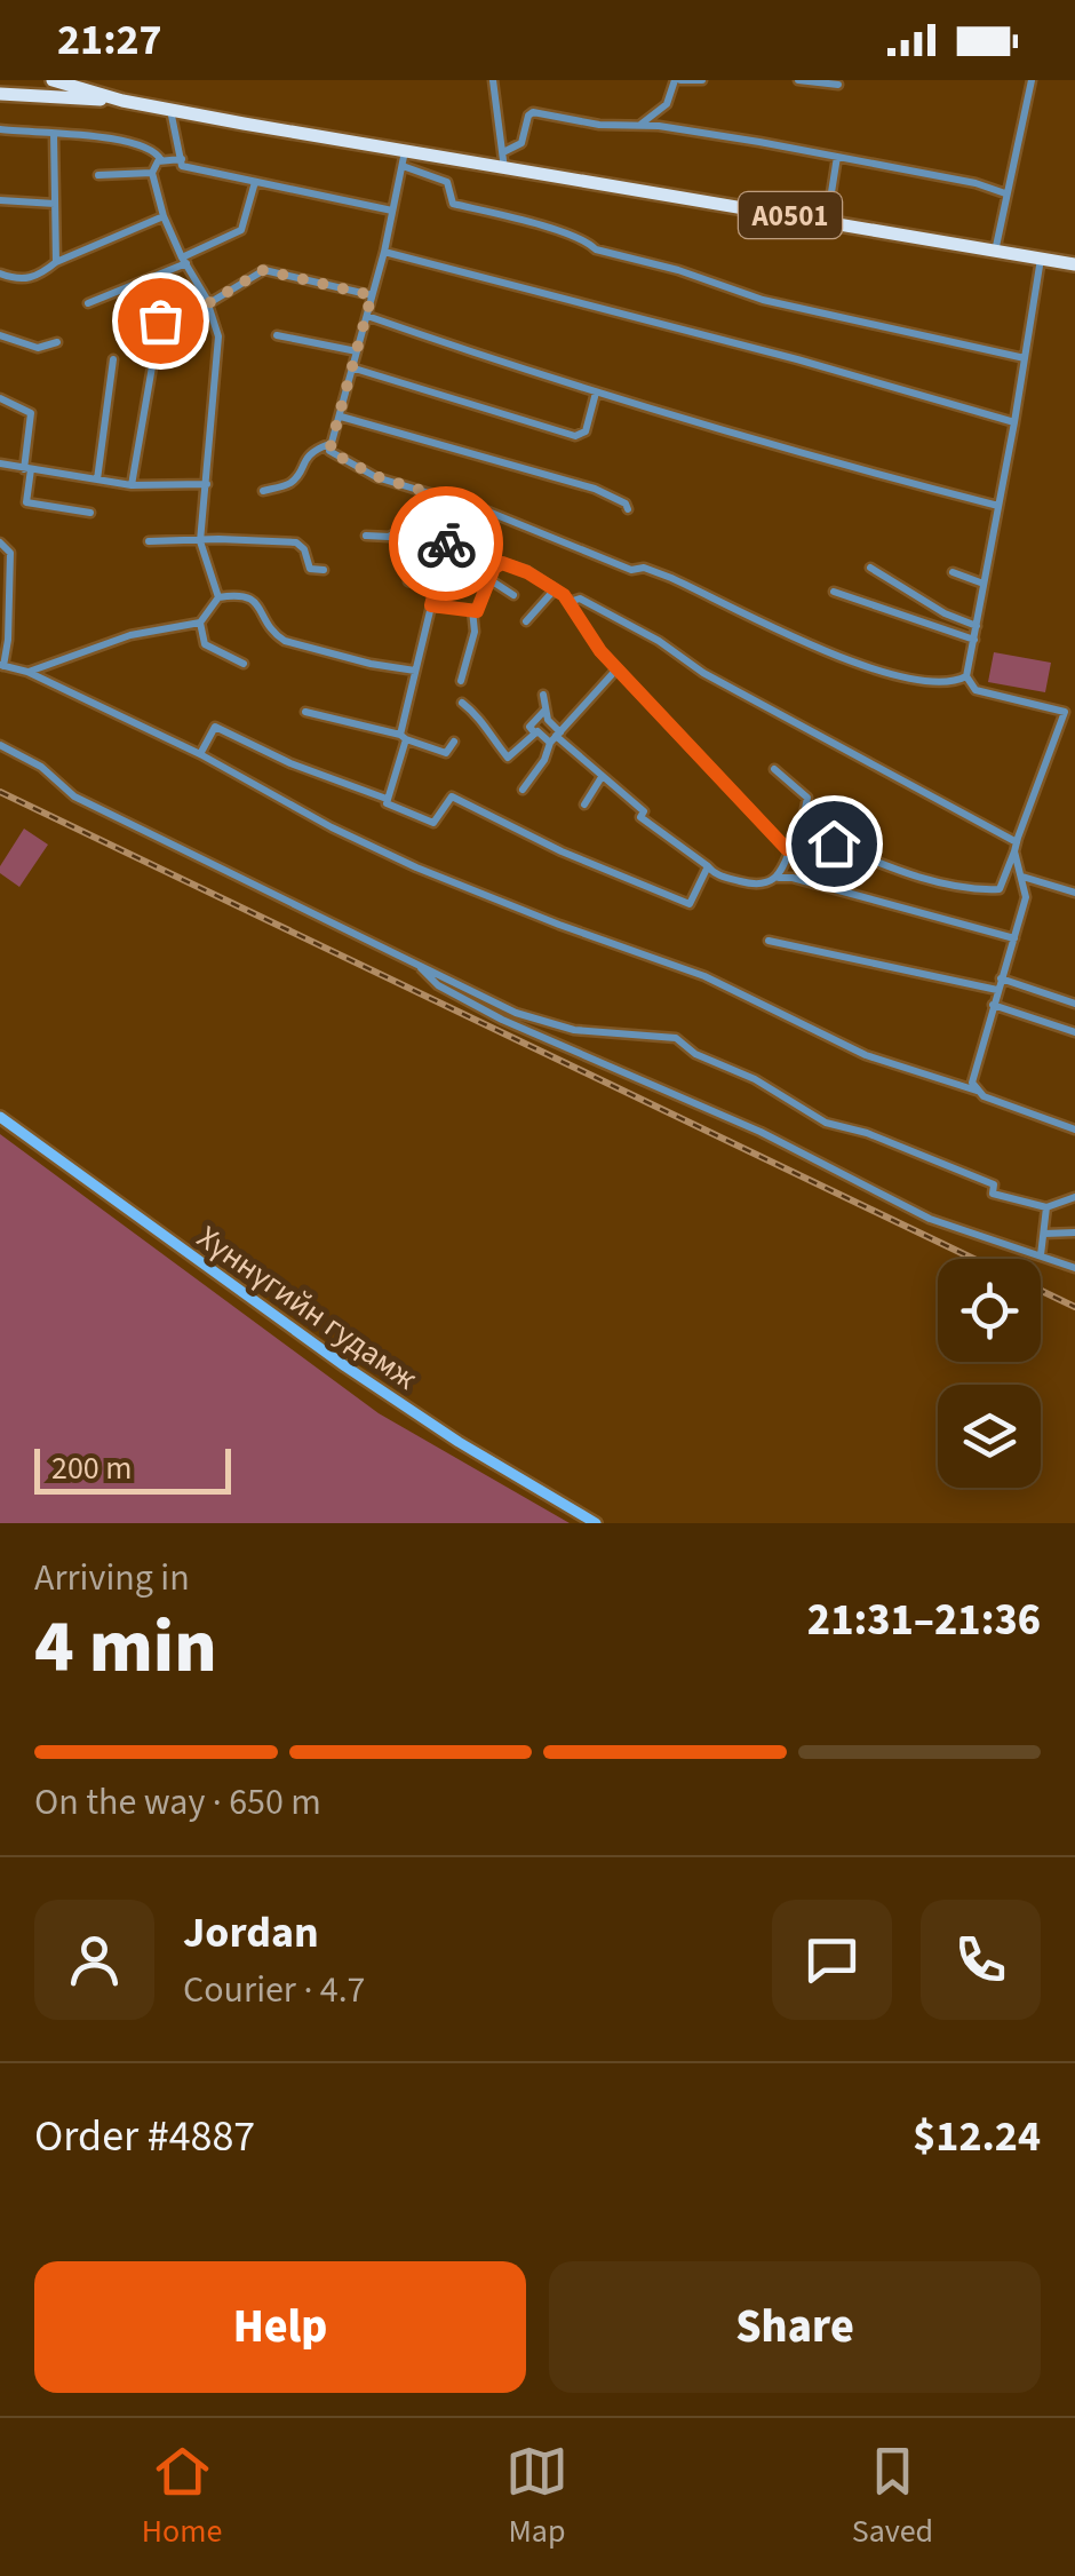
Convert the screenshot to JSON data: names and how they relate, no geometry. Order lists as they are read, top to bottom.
{
  "streets": {
    "highway": ["A0501"],
    "main road": ["Хүннүгийн гудамж"]
  },
  "scale_bar": "200 m",
  "page": {
    "status": "21:27",
    "scale": "200 m",
    "heading": ["4 min", "Arriving in", "21:31–21:36"],
    "panel": [
      "Jordan",
      "Courier · 4.7",
      "Order #4887",
      "$12.24"
    ],
    "bar": "On the way · 650 m",
    "buttons": ["Help", "Share"],
    "tabs": ["Home", "Map", "Saved"]
  }
}
